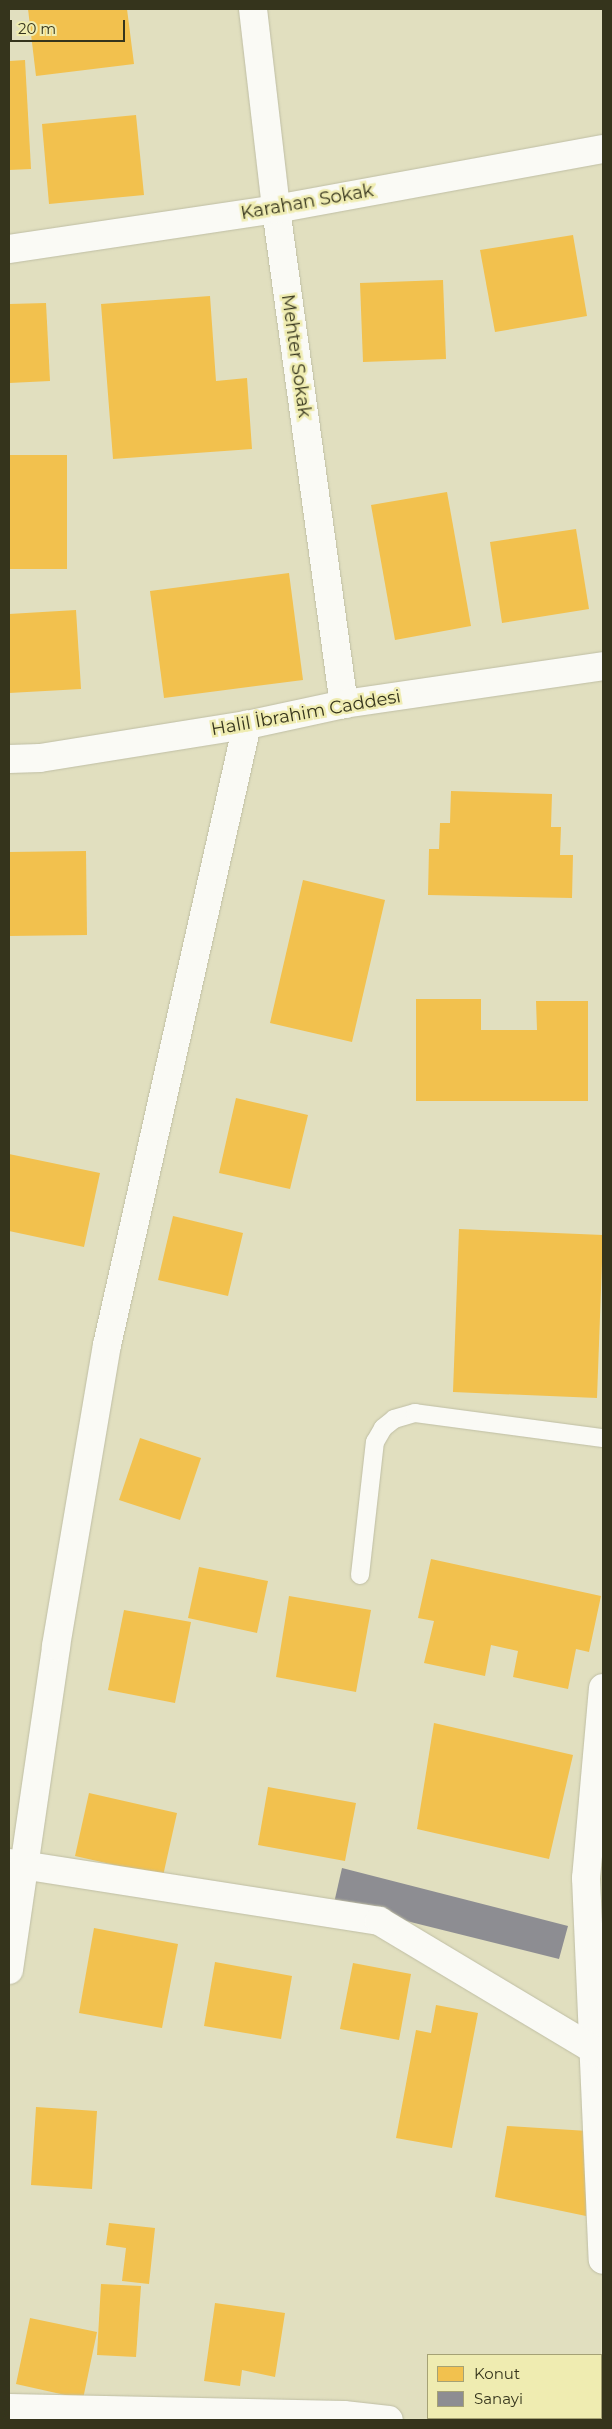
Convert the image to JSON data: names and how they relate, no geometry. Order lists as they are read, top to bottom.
{
  "streets": {
    "street": ["Karahan Sokak", "Mehter Sokak", "Halil İbrahim Caddesi"]
  },
  "crossings": [
    ["Karahan Sokak", "Mehter Sokak"],
    ["Mehter Sokak", "Halil İbrahim Caddesi"]
  ],
  "legend": ["Konut", "Sanayi"],
  "scale_bar": "20 m"
}
